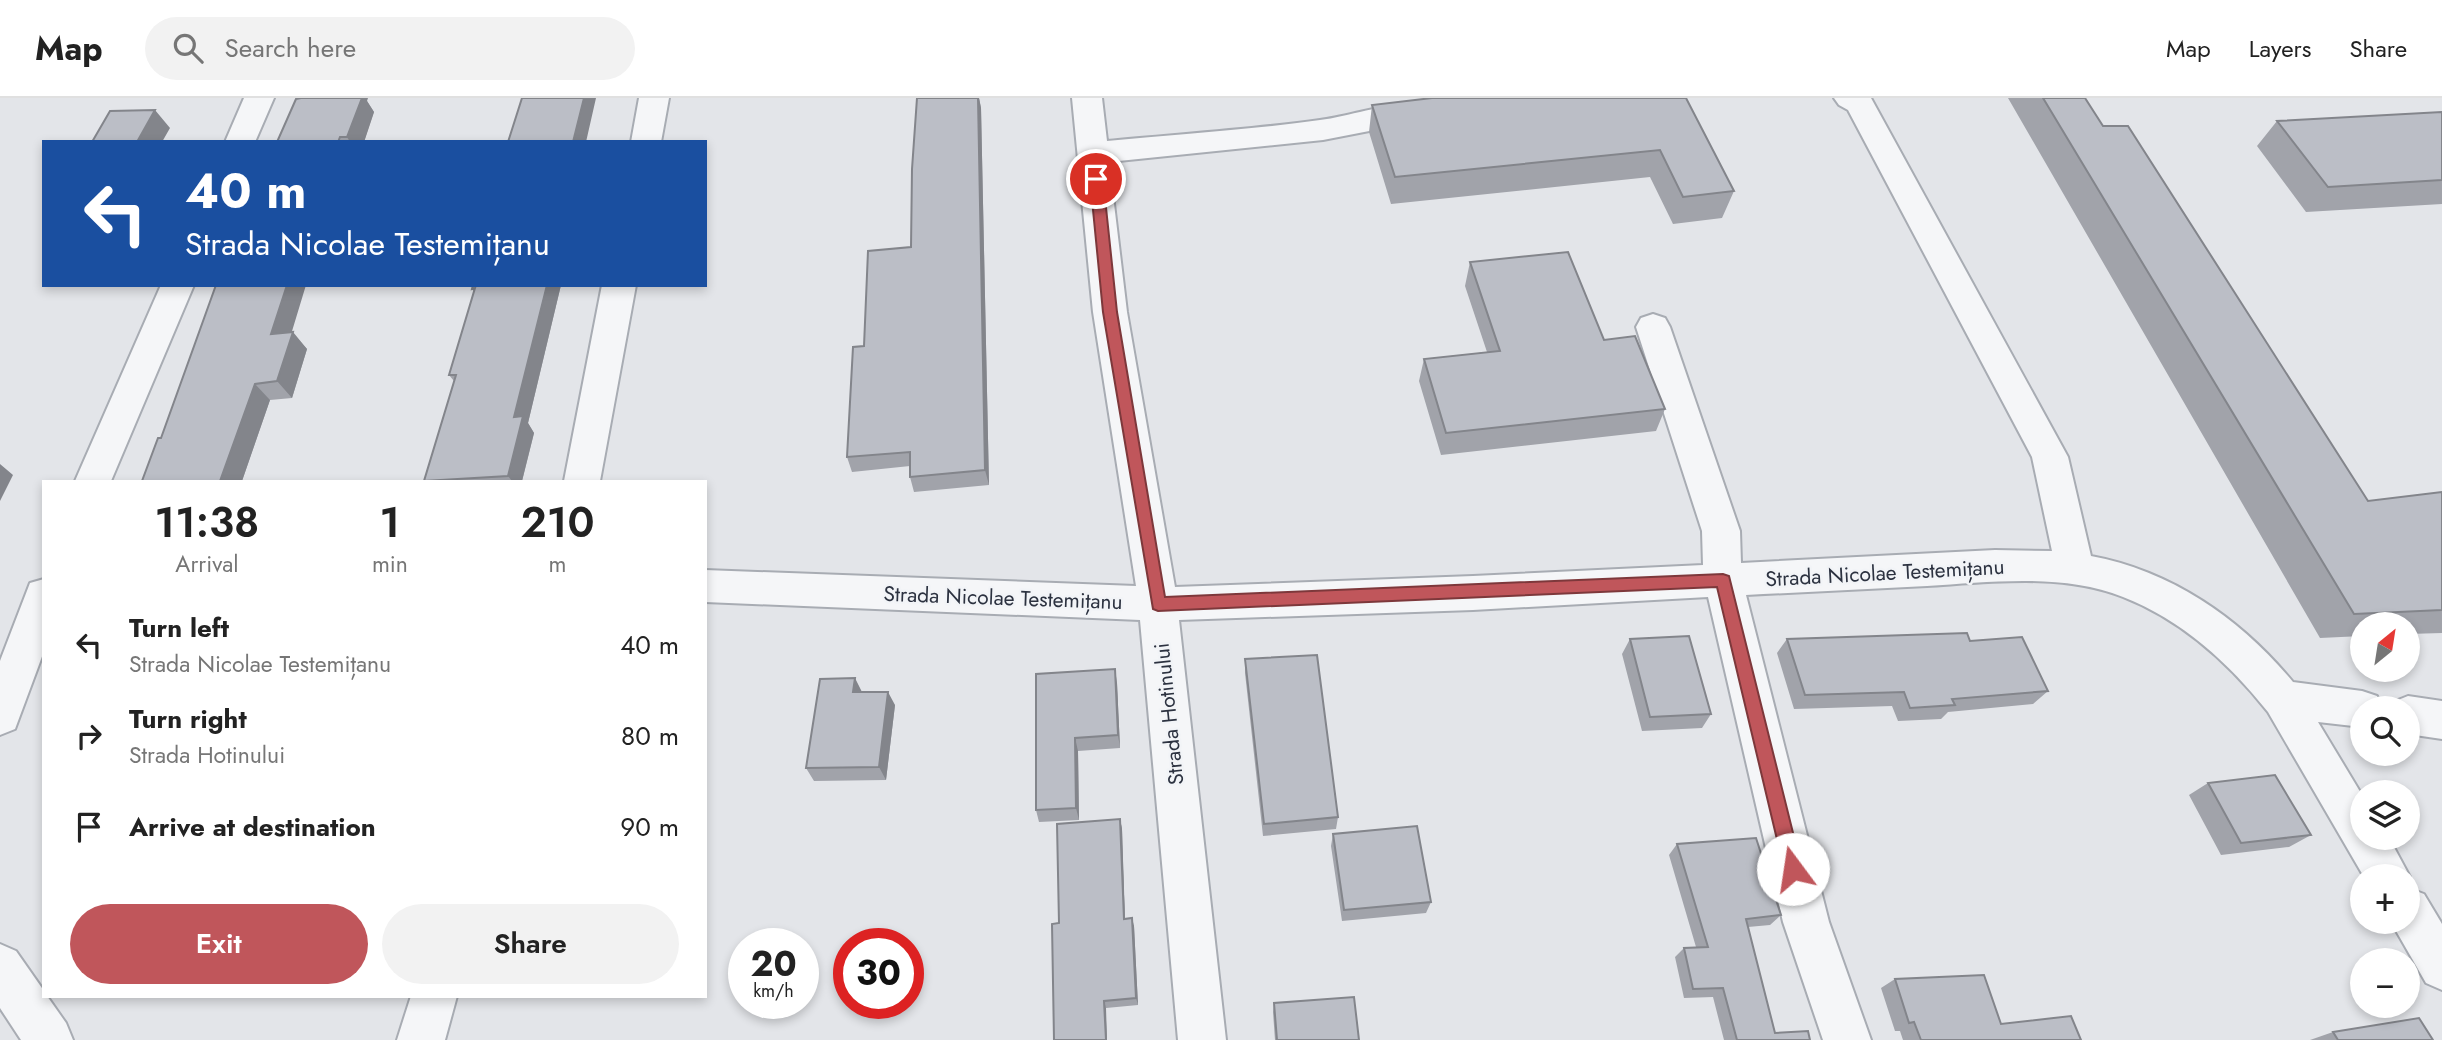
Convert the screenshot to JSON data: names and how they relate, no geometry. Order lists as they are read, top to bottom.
{
  "streets": {
    "street": ["Strada Nicolae Testemițanu", "Strada Hotinului"]
  },
  "crossings": [
    ["Strada Nicolae Testemițanu", "Strada Hotinului"]
  ],
  "north": "top right",
  "page": {
    "header": "Map",
    "search": "Search here",
    "nav": ["Map", "Layers", "Share"],
    "turn": ["40 m", "Strada Nicolae Testemițanu"],
    "eta": [
      "11:38",
      "Arrival",
      "1",
      "min",
      "210",
      "m"
    ],
    "list": [
      {
        "name": "Turn left",
        "note": "Strada Nicolae Testemițanu",
        "value": "40 m"
      },
      {
        "name": "Turn right",
        "note": "Strada Hotinului",
        "value": "80 m"
      },
      {
        "name": "Arrive at destination",
        "value": "90 m"
      }
    ],
    "map_buttons": ["+", "−"],
    "buttons": ["Exit", "Share"],
    "speed": "20 km/h",
    "limit": "30"
  }
}
